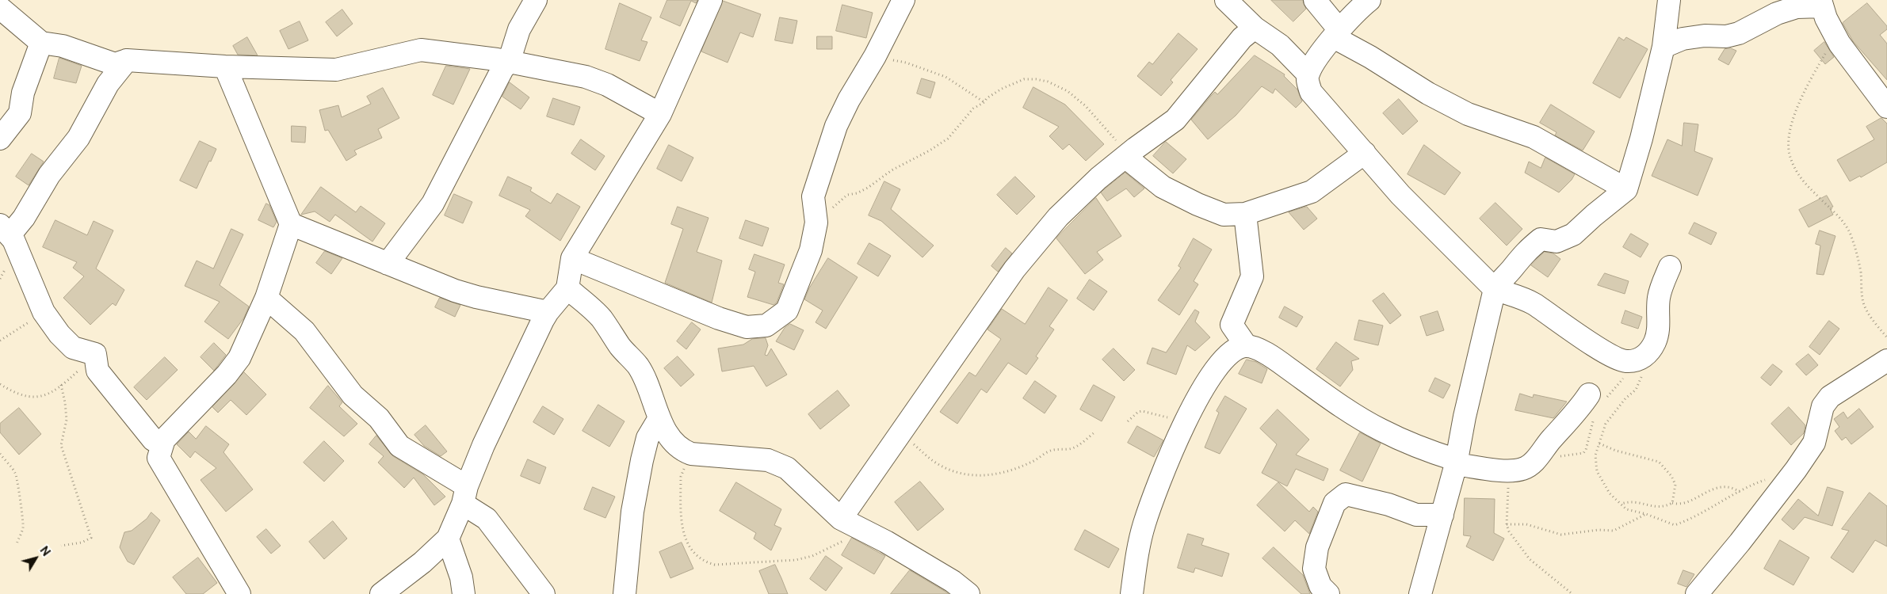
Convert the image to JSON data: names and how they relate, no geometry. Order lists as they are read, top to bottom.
{
  "north": "top right"
}
